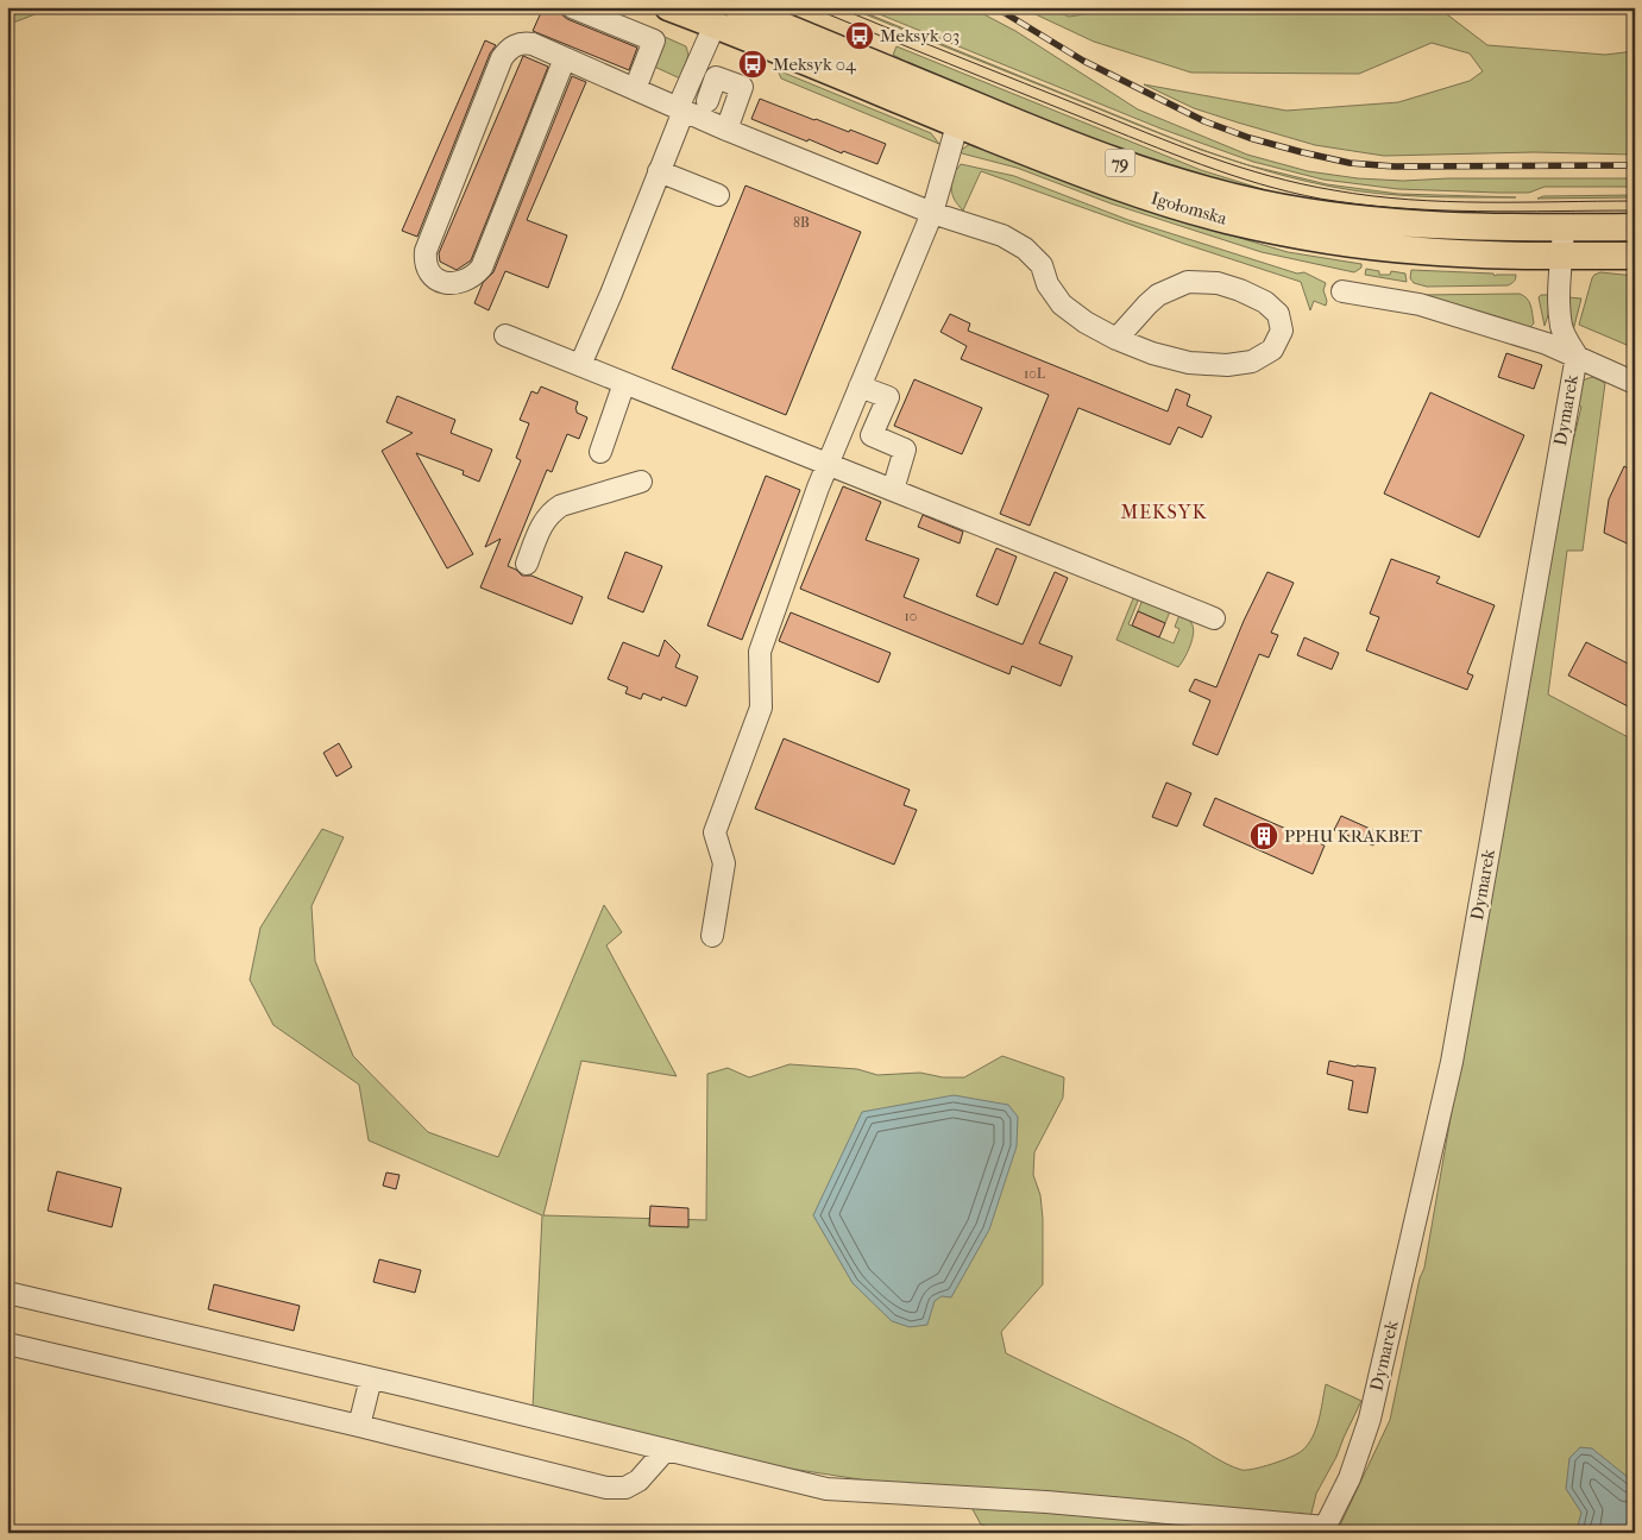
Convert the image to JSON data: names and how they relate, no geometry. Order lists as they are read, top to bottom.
{
  "streets": {
    "main road": ["79", "Igołomska"],
    "street": ["Dymarek"]
  },
  "crossings": [
    ["Igołomska", "Dymarek"]
  ],
  "districts": ["MEKSYK"],
  "places": {
    "bus stop": ["Meksyk 03", "Meksyk 04"],
    "building": ["PPHU KRAKBET"]
  },
  "house_numbers": ["8B", "10L", "10"]
}
